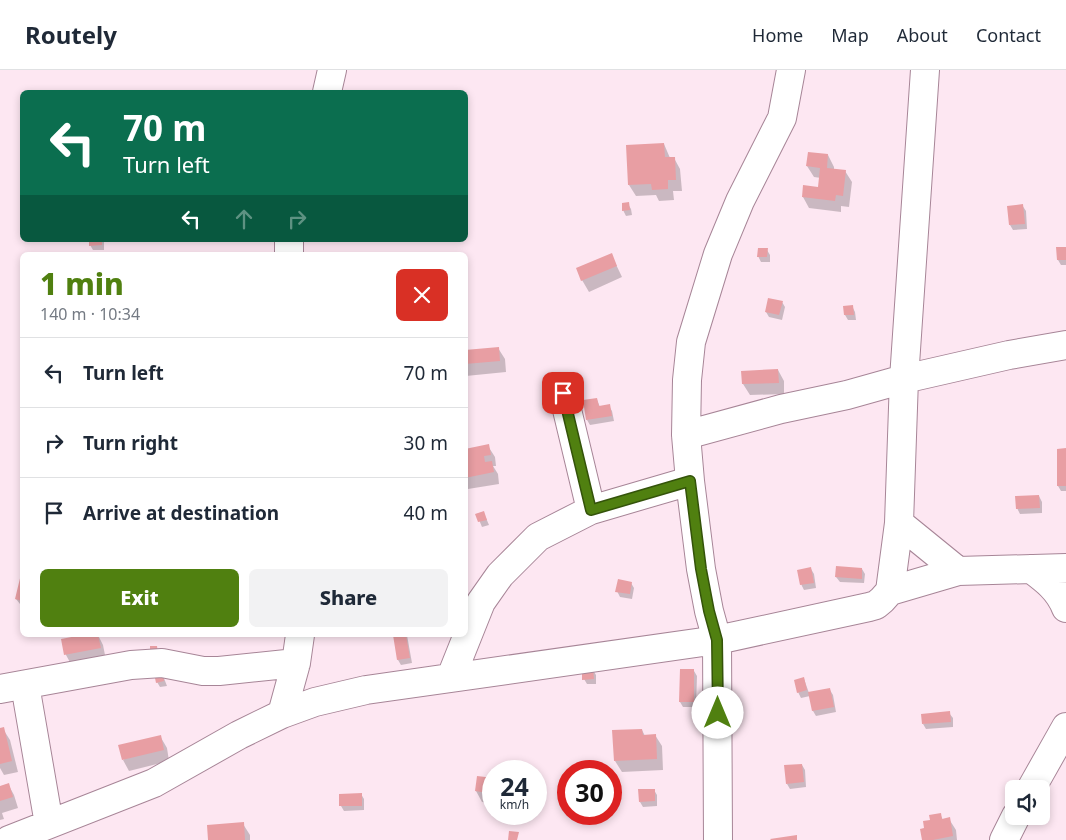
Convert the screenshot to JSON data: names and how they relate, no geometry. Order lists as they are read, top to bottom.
{
  "page": {
    "header": "Routely",
    "nav": [
      "Home",
      "Map",
      "About",
      "Contact"
    ],
    "turn": ["70 m", "Turn left"],
    "heading": ["1 min", "140 m · 10:34"],
    "list": [
      {
        "name": "Turn left",
        "value": "70 m"
      },
      {
        "name": "Turn right",
        "value": "30 m"
      },
      {
        "name": "Arrive at destination",
        "value": "40 m"
      }
    ],
    "buttons": ["Exit", "Share"],
    "speed": "24 km/h",
    "limit": "30"
  }
}
